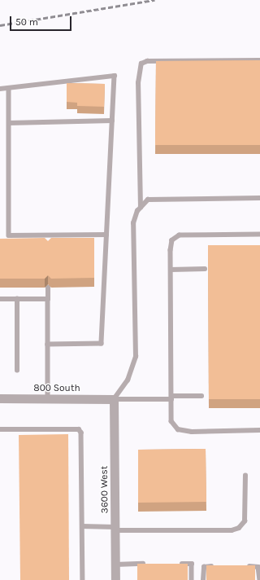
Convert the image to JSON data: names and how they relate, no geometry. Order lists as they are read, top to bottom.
{
  "streets": {
    "street": ["800 South", "3600 West"]
  },
  "crossings": [
    ["800 South", "3600 West"]
  ],
  "scale_bar": "50 m"
}
